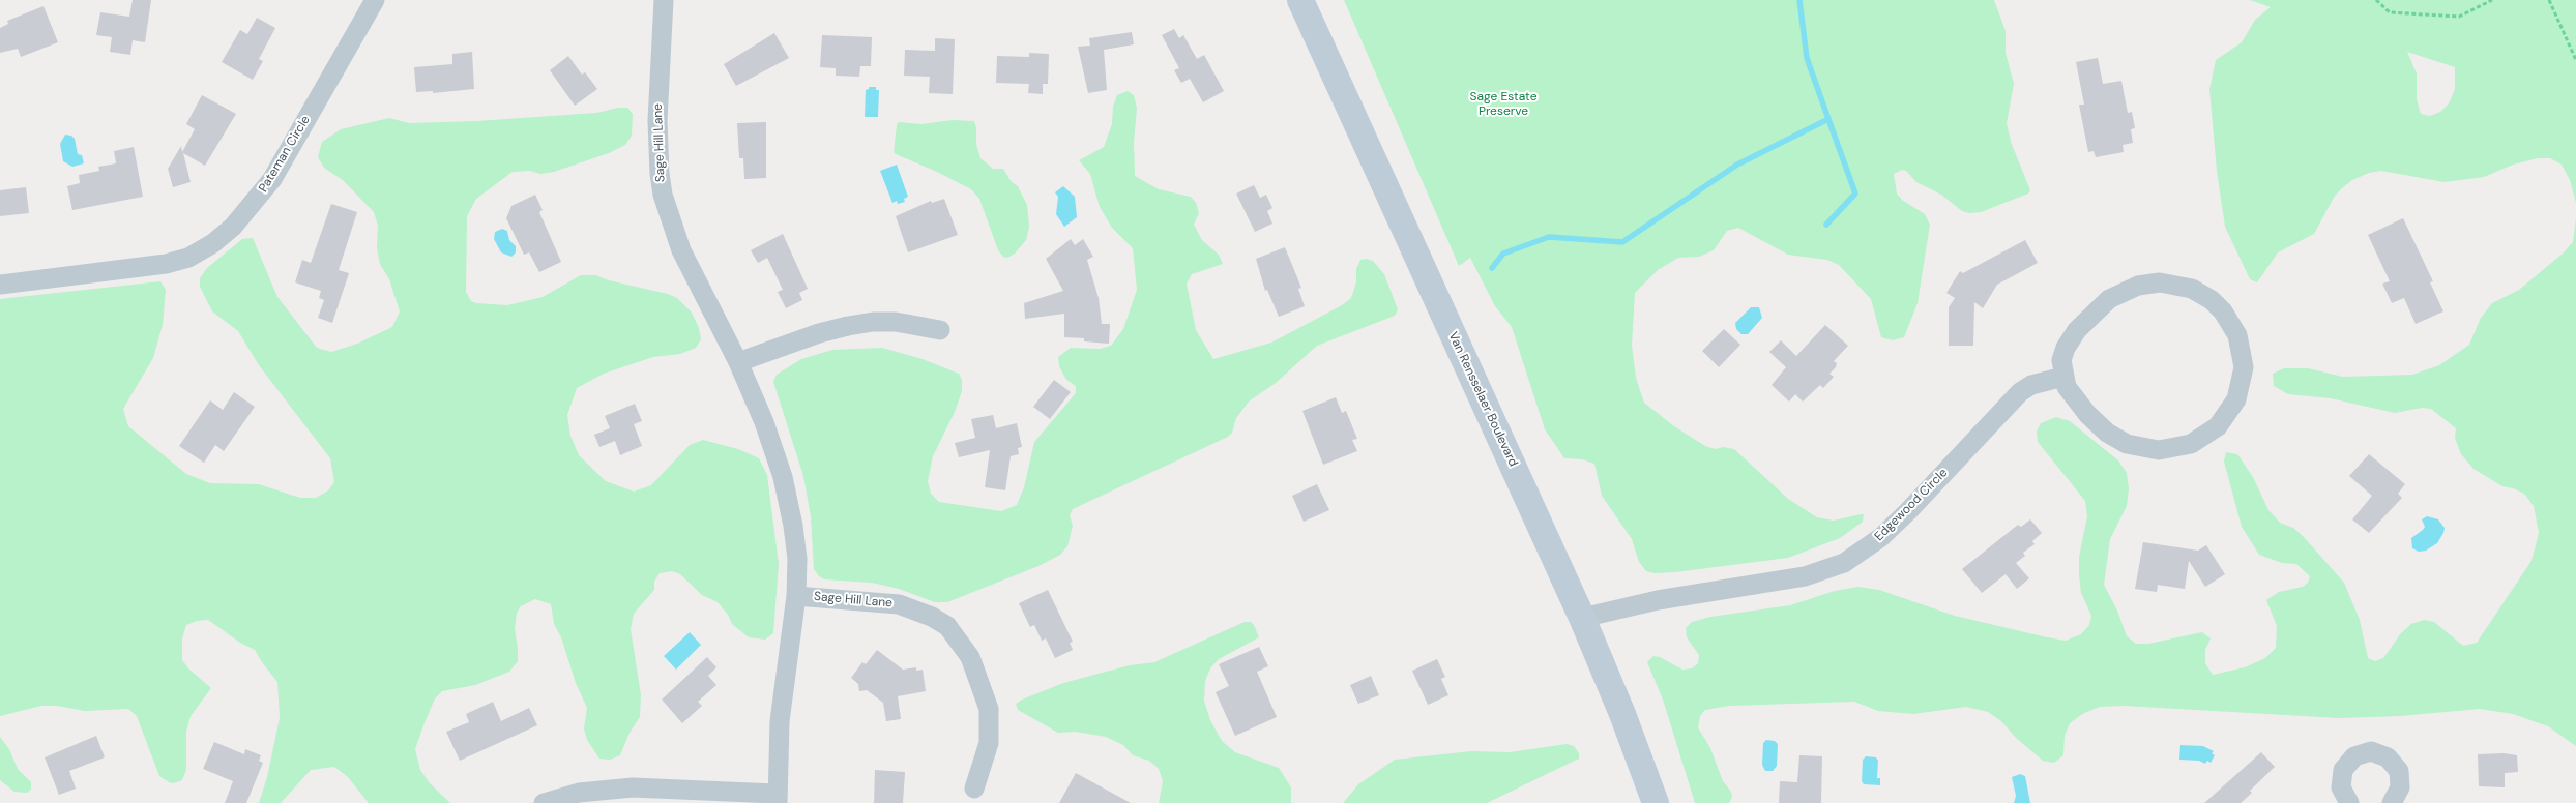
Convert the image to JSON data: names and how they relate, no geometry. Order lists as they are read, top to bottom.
{
  "streets": {
    "main road": ["Van Rensselaer Boulevard"],
    "street": ["Sage Hill Lane", "Pateman Circle", "Edgewood Circle"]
  },
  "crossings": [
    ["Van Rensselaer Boulevard", "Edgewood Circle"]
  ],
  "parks": ["Sage Estate Preserve"]
}
